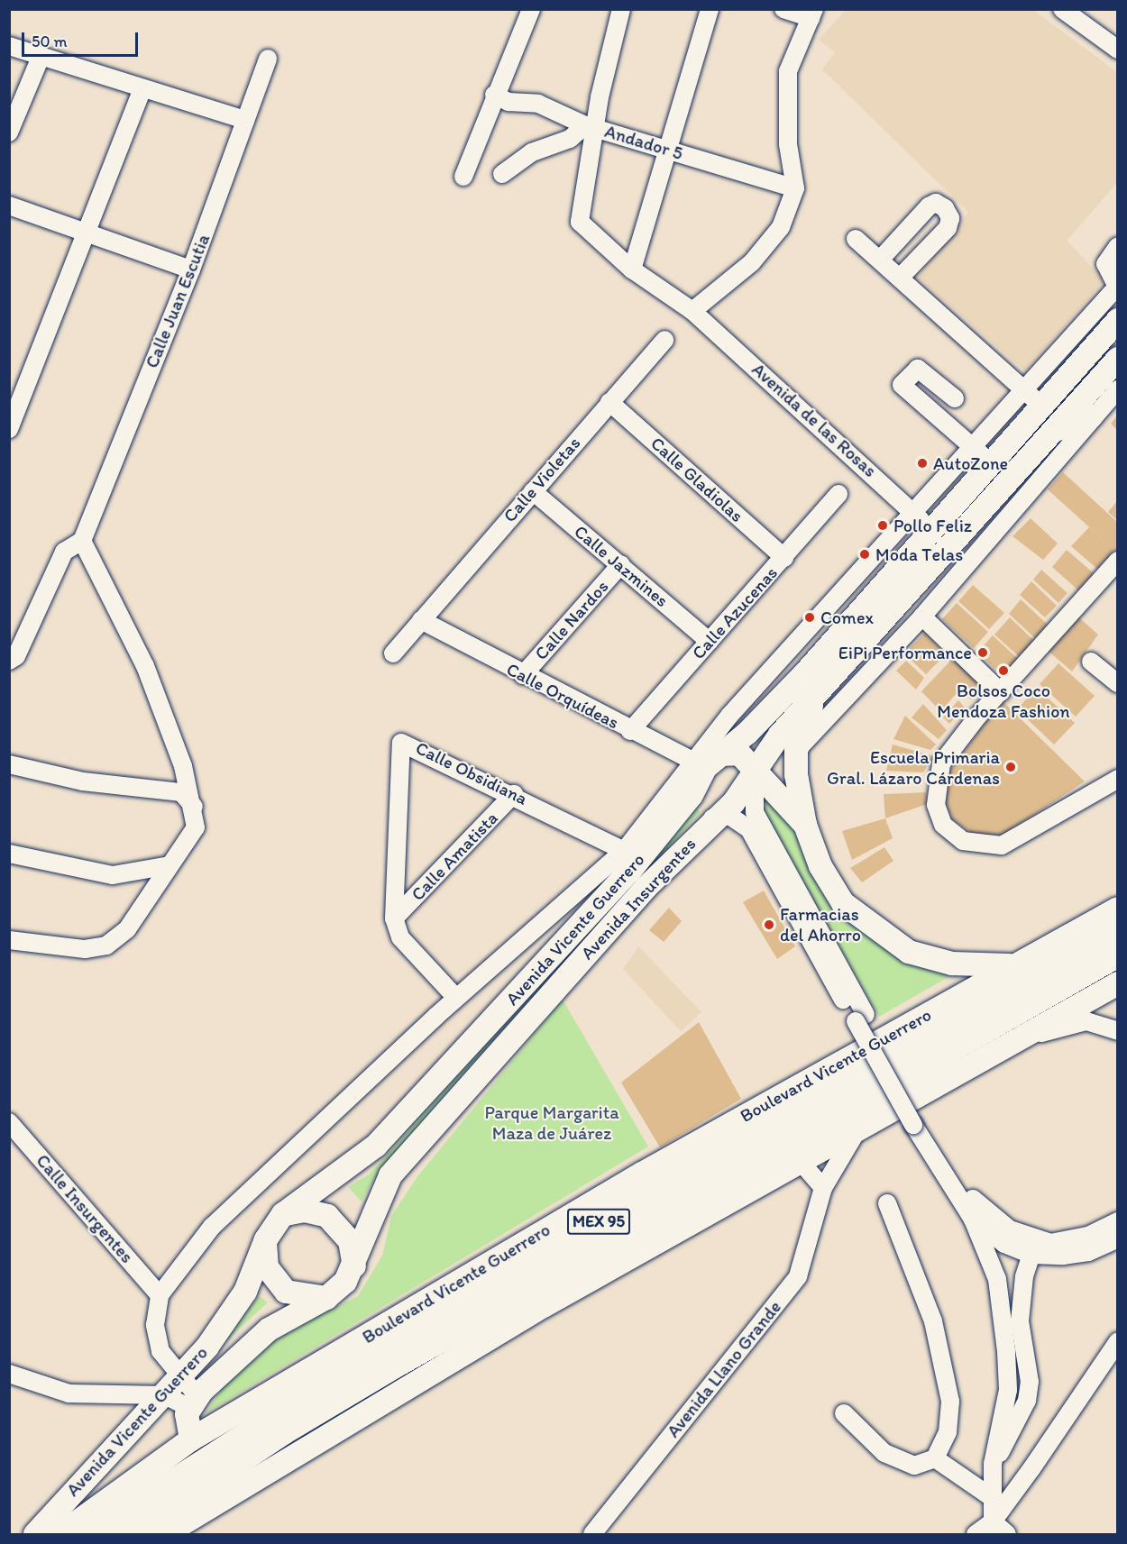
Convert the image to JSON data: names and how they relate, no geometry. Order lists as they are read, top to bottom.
{
  "streets": {
    "highway": ["Boulevard Vicente Guerrero", "MEX 95"],
    "main road": ["Avenida Insurgentes", "Avenida Vicente Guerrero"],
    "street": [
      "Andador 5",
      "Calle Juan Escutia",
      "Avenida de las Rosas",
      "Calle Violetas",
      "Calle Gladiolas",
      "Calle Jazmines",
      "Calle Azucenas",
      "Calle Nardos",
      "Calle Orquídeas",
      "Calle Obsidiana",
      "Calle Amatista",
      "Calle Insurgentes",
      "Avenida Llano Grande"
    ]
  },
  "crossings": [
    ["Andador 5", "Avenida de las Rosas"],
    ["Avenida de las Rosas", "Avenida Vicente Guerrero"],
    ["Calle Violetas", "Calle Gladiolas"],
    ["Calle Violetas", "Calle Jazmines"],
    ["Calle Violetas", "Calle Orquídeas"],
    ["Calle Gladiolas", "Calle Azucenas"],
    ["Calle Jazmines", "Calle Azucenas"],
    ["Calle Jazmines", "Calle Nardos"],
    ["Calle Azucenas", "Calle Orquídeas"],
    ["Calle Nardos", "Calle Orquídeas"],
    ["Calle Orquídeas", "Avenida Vicente Guerrero"],
    ["Calle Obsidiana", "Calle Amatista"],
    ["Calle Obsidiana", "Avenida Vicente Guerrero"],
    ["Avenida Insurgentes", "Avenida Vicente Guerrero"]
  ],
  "parks": ["Parque Margarita Maza de Juárez"],
  "places": [
    "AutoZone",
    "Pollo Feliz",
    "Moda Telas",
    "Comex",
    "EiPi Performance",
    "Bolsos Coco Mendoza Fashion",
    "Escuela Primaria Gral. Lázaro Cárdenas",
    "Farmacias del Ahorro"
  ],
  "scale_bar": "50 m"
}
